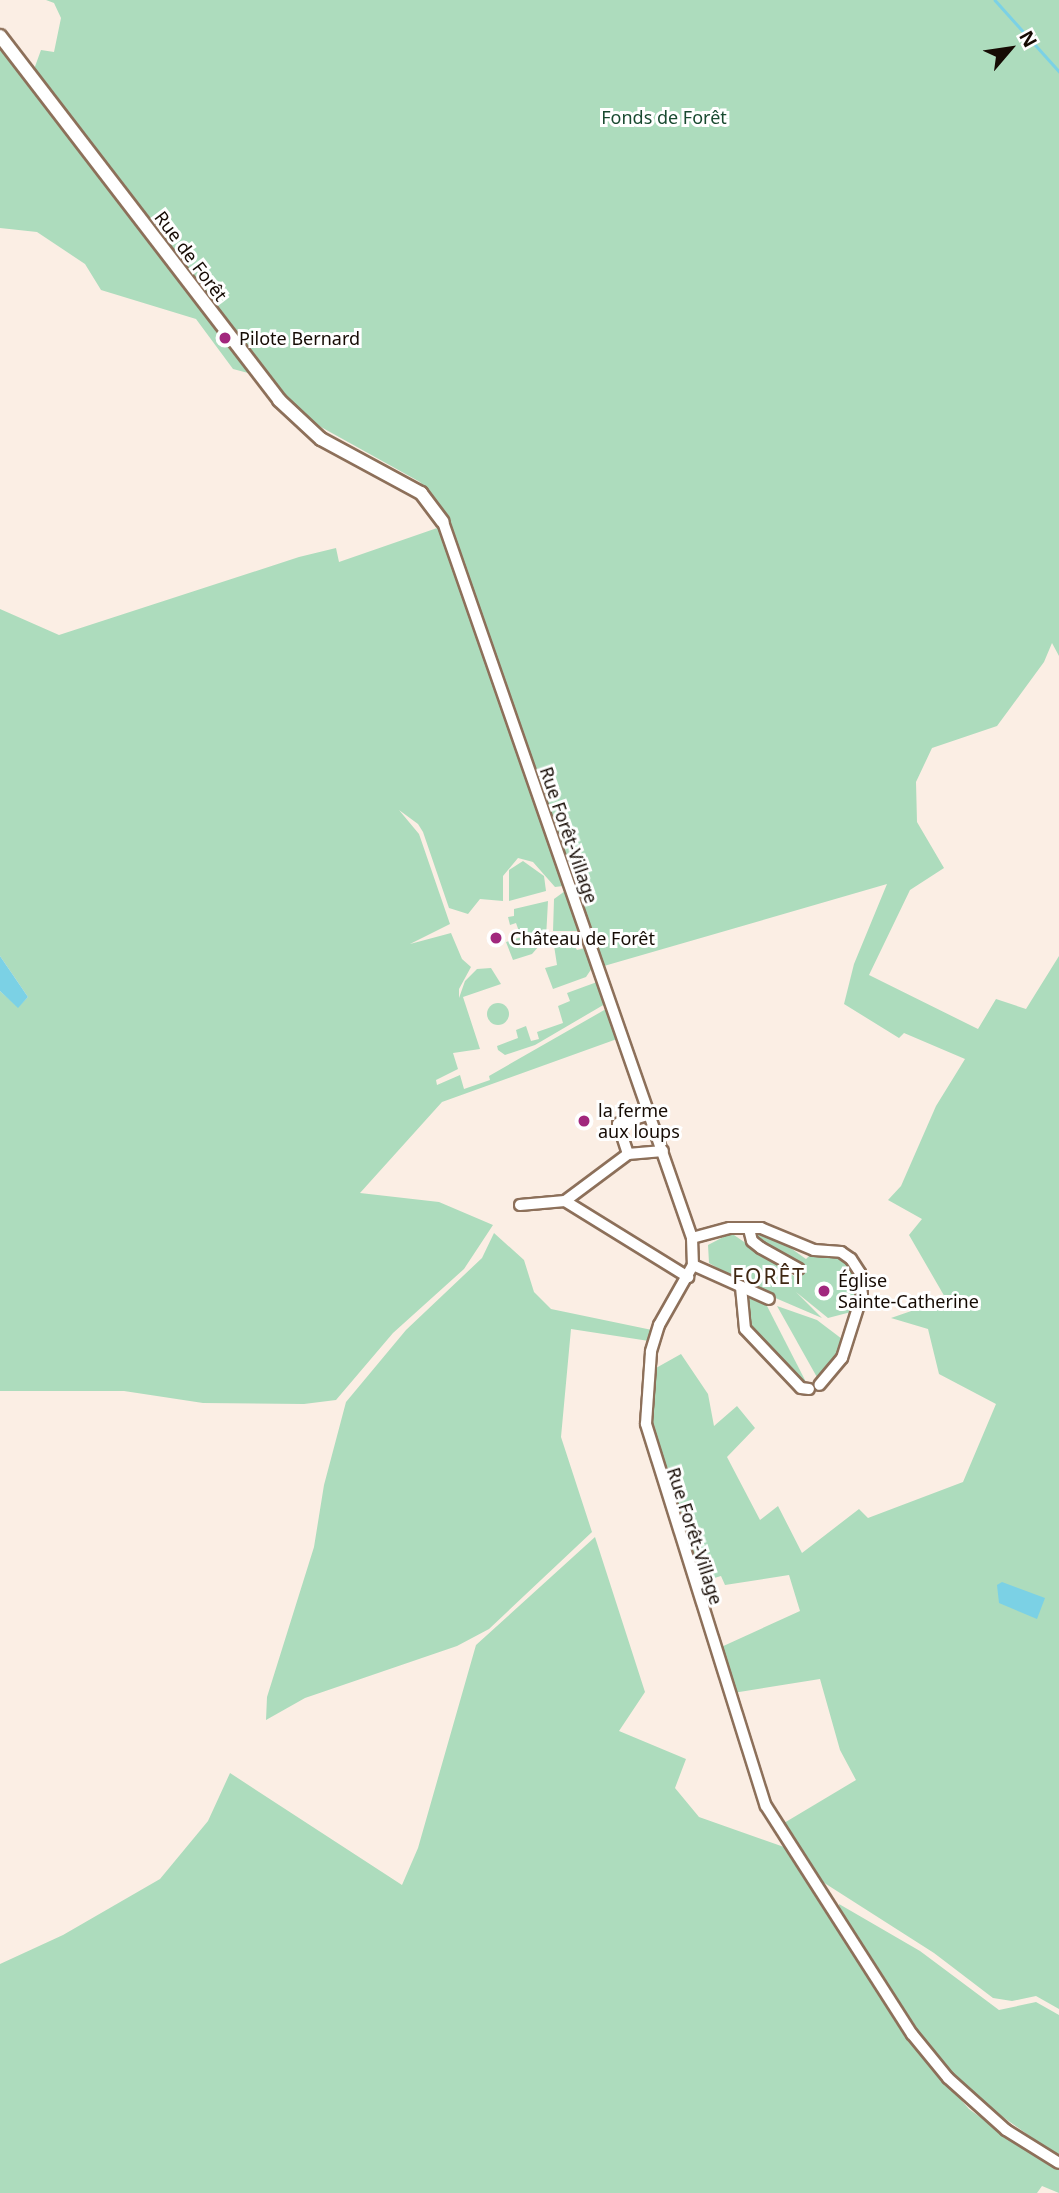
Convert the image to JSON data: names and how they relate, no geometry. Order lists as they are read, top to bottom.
{
  "streets": {
    "street": ["Rue de Forêt", "Rue Forêt-Village"]
  },
  "crossings": [
    ["Rue de Forêt", "Rue Forêt-Village"]
  ],
  "districts": ["FORÊT"],
  "parks": ["Fonds de Forêt"],
  "places": [
    "Pilote Bernard",
    "Château de Forêt",
    "la ferme aux loups",
    "Église Sainte-Catherine"
  ],
  "north": "top right"
}
